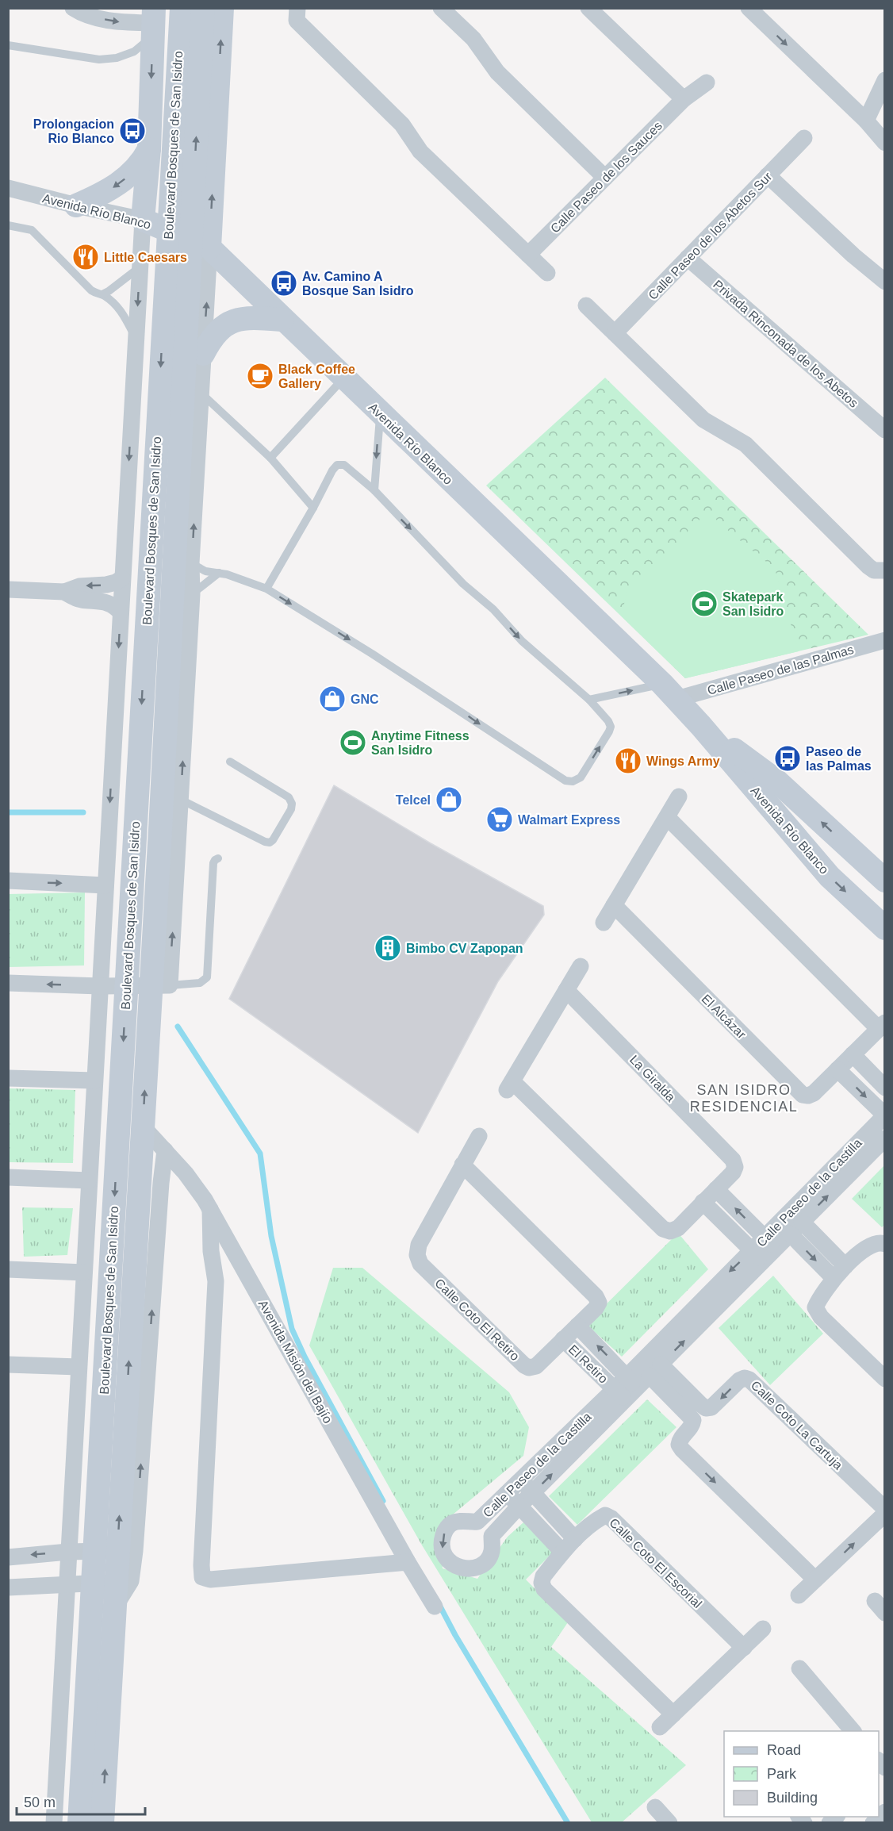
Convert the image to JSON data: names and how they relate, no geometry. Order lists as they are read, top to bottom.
{
  "streets": {
    "main road": ["Boulevard Bosques de San Isidro", "Avenida Río Blanco"],
    "street": [
      "Calle Paseo de los Sauces",
      "Calle Paseo de los Abetos Sur",
      "Privada Rinconada de los Abetos",
      "Calle Paseo de las Palmas",
      "El Alcázar",
      "La Giralda",
      "Calle Paseo de la Castilla",
      "Calle Coto El Retiro",
      "Avenida Misión del Bajío",
      "El Retiro",
      "Calle Coto La Cartuja",
      "Calle Coto El Escorial"
    ]
  },
  "crossings": [
    ["Boulevard Bosques de San Isidro", "Avenida Río Blanco"],
    ["Boulevard Bosques de San Isidro", "Avenida Misión del Bajío"],
    ["Avenida Río Blanco", "Calle Paseo de las Palmas"],
    ["Calle Paseo de los Abetos Sur", "Privada Rinconada de los Abetos"],
    ["Calle Paseo de la Castilla", "El Retiro"],
    ["Calle Paseo de la Castilla", "Calle Coto La Cartuja"],
    ["Calle Coto El Retiro", "El Retiro"]
  ],
  "districts": ["SAN ISIDRO RESIDENCIAL"],
  "places": {
    "bus stop": ["Prolongacion Rio Blanco", "Av. Camino A Bosque San Isidro", "Paseo de las Palmas"],
    "restaurant": ["Little Caesars", "Wings Army"],
    "cafe": ["Black Coffee Gallery"],
    "sports": ["Skatepark San Isidro", "Anytime Fitness San Isidro"],
    "shop": ["GNC", "Telcel"],
    "supermarket": ["Walmart Express"],
    "building": ["Bimbo CV Zapopan"]
  },
  "legend": ["Road", "Park", "Building"],
  "scale_bar": "50 m"
}
